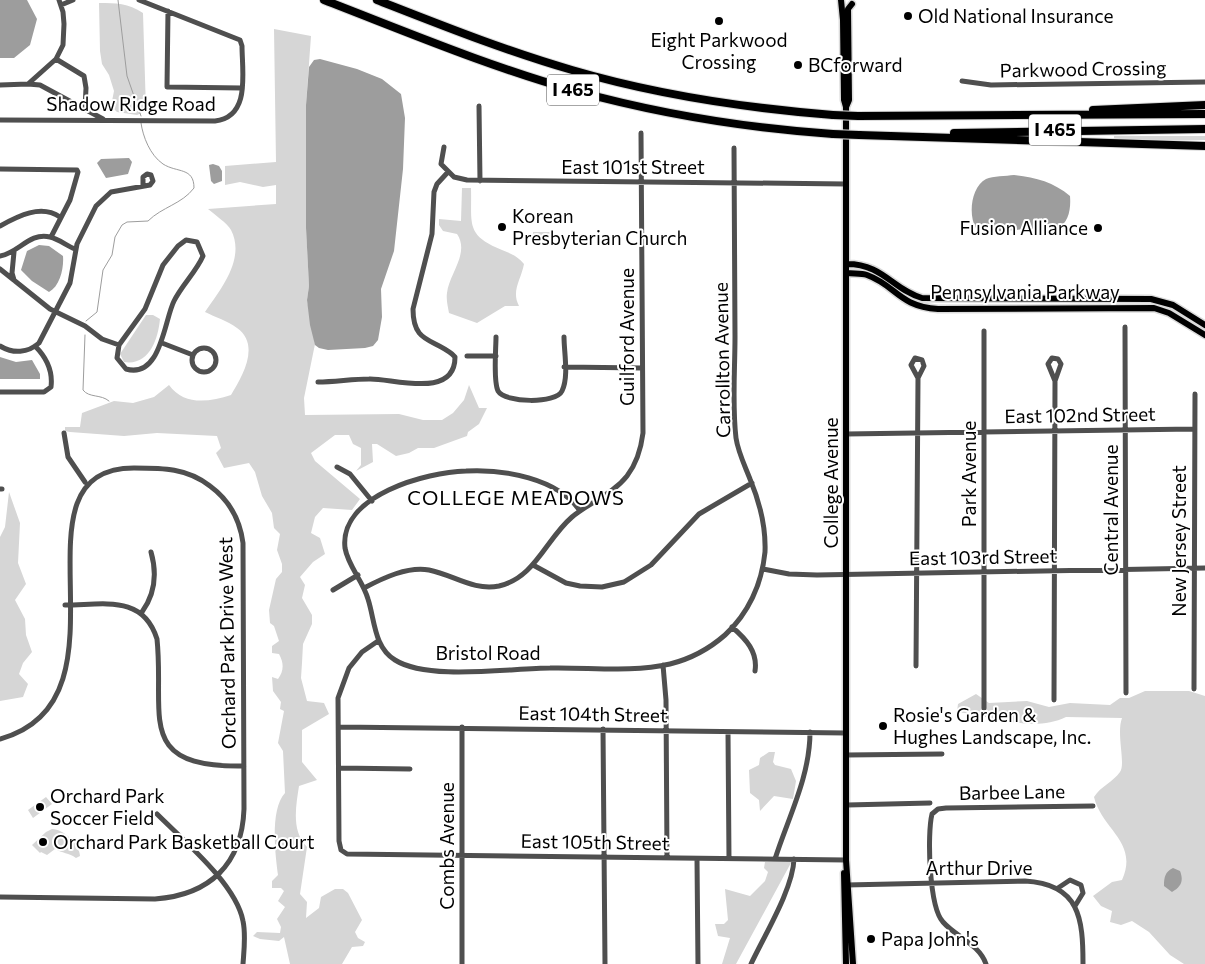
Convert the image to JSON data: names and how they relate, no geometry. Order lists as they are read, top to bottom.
{
  "streets": {
    "highway": ["I 465"],
    "main road": ["Pennsylvania Parkway", "College Avenue"],
    "street": [
      "Parkwood Crossing",
      "Shadow Ridge Road",
      "East 101st Street",
      "Guilford Avenue",
      "Carrollton Avenue",
      "East 102nd Street",
      "Park Avenue",
      "Central Avenue",
      "New Jersey Street",
      "East 103rd Street",
      "Orchard Park Drive West",
      "Bristol Road",
      "East 104th Street",
      "Barbee Lane",
      "East 105th Street",
      "Combs Avenue",
      "Arthur Drive"
    ]
  },
  "crossings": [
    ["East 101st Street", "Guilford Avenue"],
    ["East 101st Street", "Carrollton Avenue"],
    ["East 101st Street", "College Avenue"],
    ["Pennsylvania Parkway", "College Avenue"],
    ["Guilford Avenue", "Bristol Road"],
    ["Carrollton Avenue", "East 103rd Street"],
    ["Carrollton Avenue", "Bristol Road"],
    ["East 102nd Street", "Park Avenue"],
    ["East 102nd Street", "College Avenue"],
    ["East 102nd Street", "Central Avenue"],
    ["East 102nd Street", "New Jersey Street"],
    ["Park Avenue", "East 103rd Street"],
    ["College Avenue", "East 103rd Street"],
    ["College Avenue", "East 104th Street"],
    ["College Avenue", "East 105th Street"],
    ["College Avenue", "Arthur Drive"],
    ["Central Avenue", "East 103rd Street"],
    ["New Jersey Street", "East 103rd Street"],
    ["East 104th Street", "Combs Avenue"],
    ["Barbee Lane", "Arthur Drive"],
    ["East 105th Street", "Combs Avenue"]
  ],
  "districts": ["COLLEGE MEADOWS"],
  "places": [
    "Old National Insurance",
    "Eight Parkwood Crossing",
    "BCforward",
    "Korean Presbyterian Church",
    "Fusion Alliance",
    "Rosie's Garden & Hughes Landscape, Inc.",
    "Orchard Park Soccer Field",
    "Orchard Park Basketball Court",
    "Papa John's"
  ]
}
